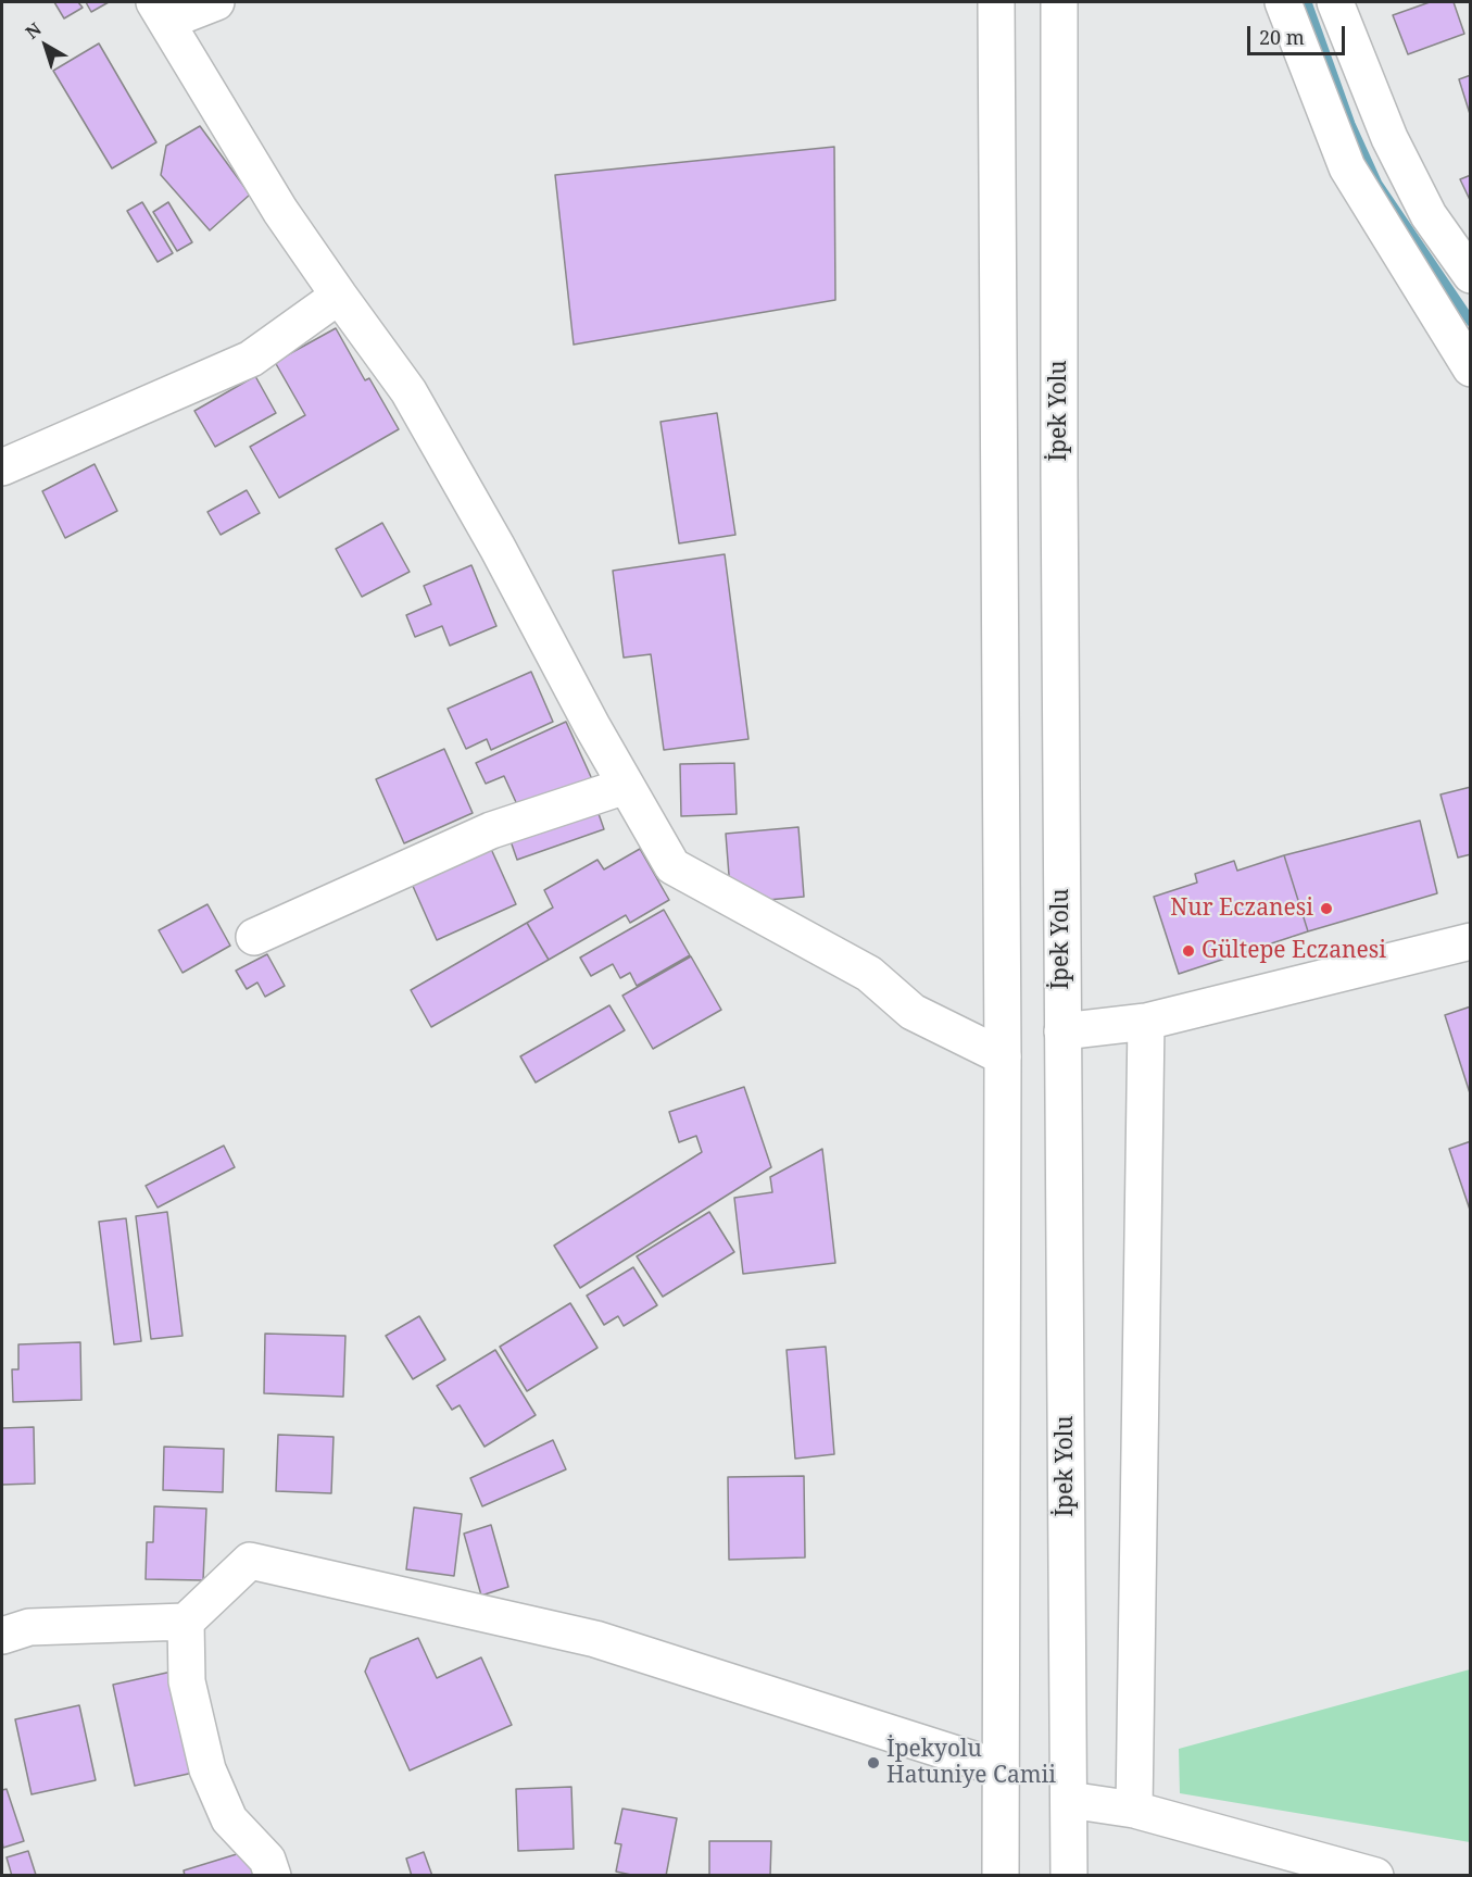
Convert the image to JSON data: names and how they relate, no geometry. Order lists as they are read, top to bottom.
{
  "streets": {
    "main road": ["İpek Yolu"]
  },
  "places": ["Nur Eczanesi", "Gültepe Eczanesi", "İpekyolu Hatuniye Camii"],
  "scale_bar": "20 m",
  "north": "top left"
}
